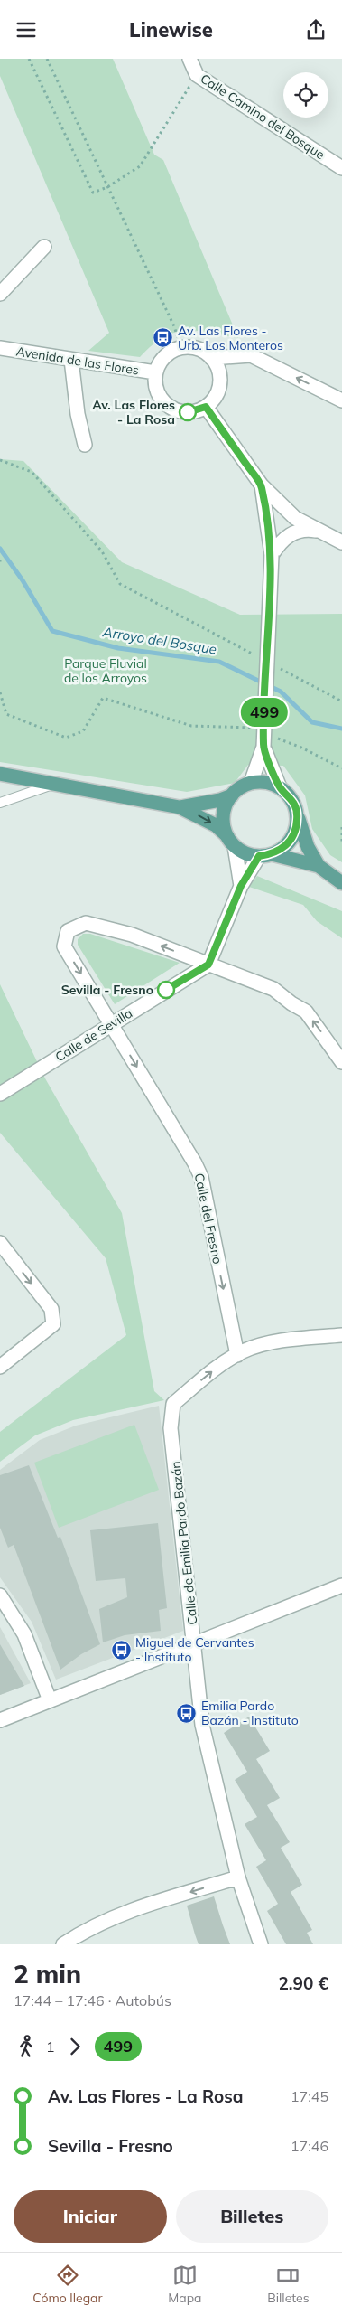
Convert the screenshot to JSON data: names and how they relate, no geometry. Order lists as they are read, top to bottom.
{
  "streets": {
    "street": [
      "Calle Camino del Bosque",
      "Avenida de las Flores",
      "Calle de Sevilla",
      "Calle del Fresno",
      "Calle de Emilia Pardo Bazán"
    ]
  },
  "crossings": [
    ["Calle de Sevilla", "Calle del Fresno"],
    ["Calle del Fresno", "Calle de Emilia Pardo Bazán"]
  ],
  "one_way": ["Calle de Emilia Pardo Bazán"],
  "water": ["Arroyo del Bosque"],
  "parks": ["Parque Fluvial de los Arroyos"],
  "places": {
    "bus stop": ["Av. Las Flores - Urb. Los Monteros", "Miguel de Cervantes - Instituto", "Emilia Pardo Bazán - Instituto"],
    "other": ["Av. Las Flores - La Rosa", "Sevilla - Fresno"]
  },
  "lines": ["bus line 499"],
  "page": {
    "header": "Linewise",
    "on_map": "499",
    "heading": ["2 min", "17:44 – 17:46 · Autobús", "2.90 €"],
    "legs": ["1", "499"],
    "list": [
      {
        "name": "Av. Las Flores - La Rosa",
        "value": "17:45"
      },
      {
        "name": "Sevilla - Fresno",
        "value": "17:46"
      }
    ],
    "buttons": ["Iniciar", "Billetes"],
    "tabs": ["Cómo llegar", "Mapa", "Billetes"]
  }
}
